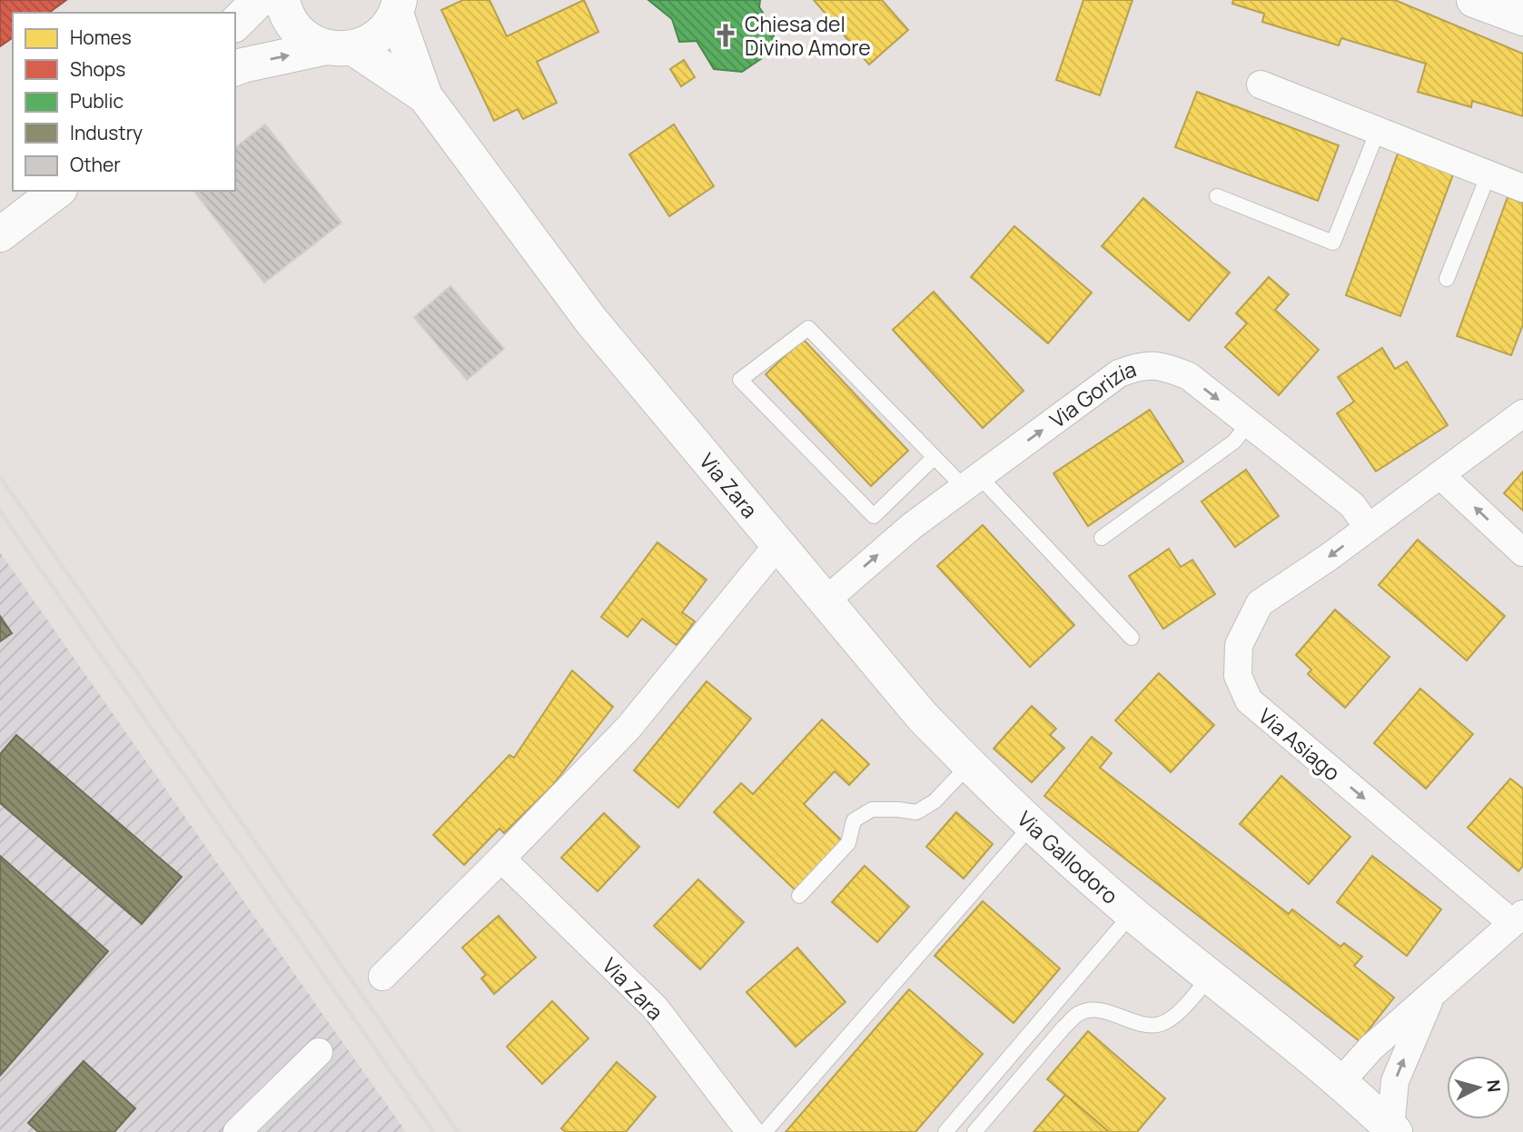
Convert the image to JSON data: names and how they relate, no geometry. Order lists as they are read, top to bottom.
{
  "streets": {
    "main road": ["Via Zara", "Via Gallodoro"],
    "street": ["Via Gorizia", "Via Asiago"]
  },
  "crossings": [
    ["Via Gorizia", "Via Asiago"],
    ["Via Gorizia", "Via Gallodoro"],
    ["Via Zara", "Via Gallodoro"],
    ["Via Asiago", "Via Gallodoro"]
  ],
  "one_way": ["Via Gorizia"],
  "places": {
    "church": ["Chiesa del Divino Amore"]
  },
  "legend": [
    "Homes",
    "Shops",
    "Public",
    "Industry",
    "Other"
  ],
  "north": "right"
}
